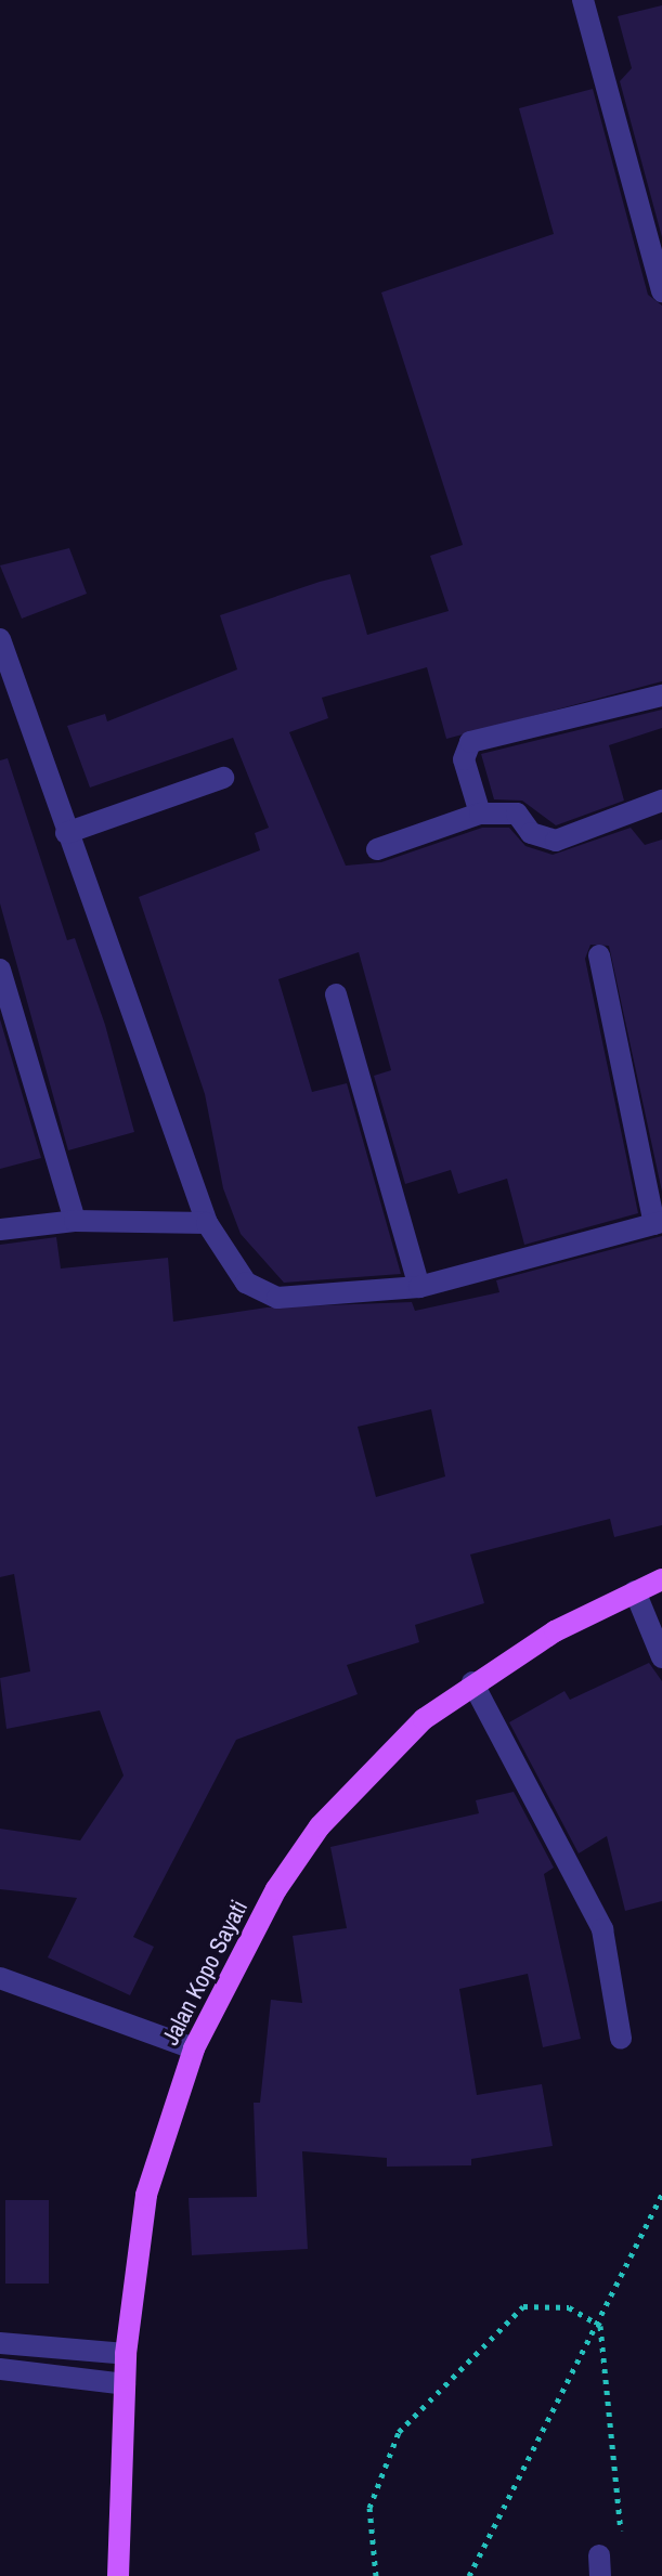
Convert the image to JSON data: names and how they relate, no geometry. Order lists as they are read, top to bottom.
{
  "streets": {
    "main road": ["Jalan Kopo Sayati"]
  }
}
